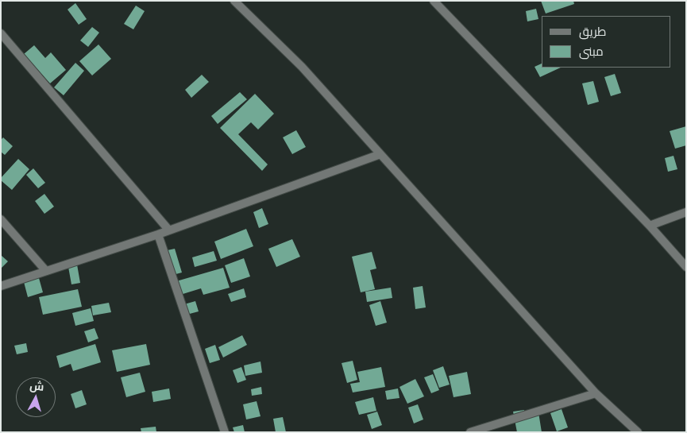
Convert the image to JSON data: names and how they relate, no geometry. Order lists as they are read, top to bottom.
{
  "legend": ["طريق", "مبنى"],
  "north": "top"
}
